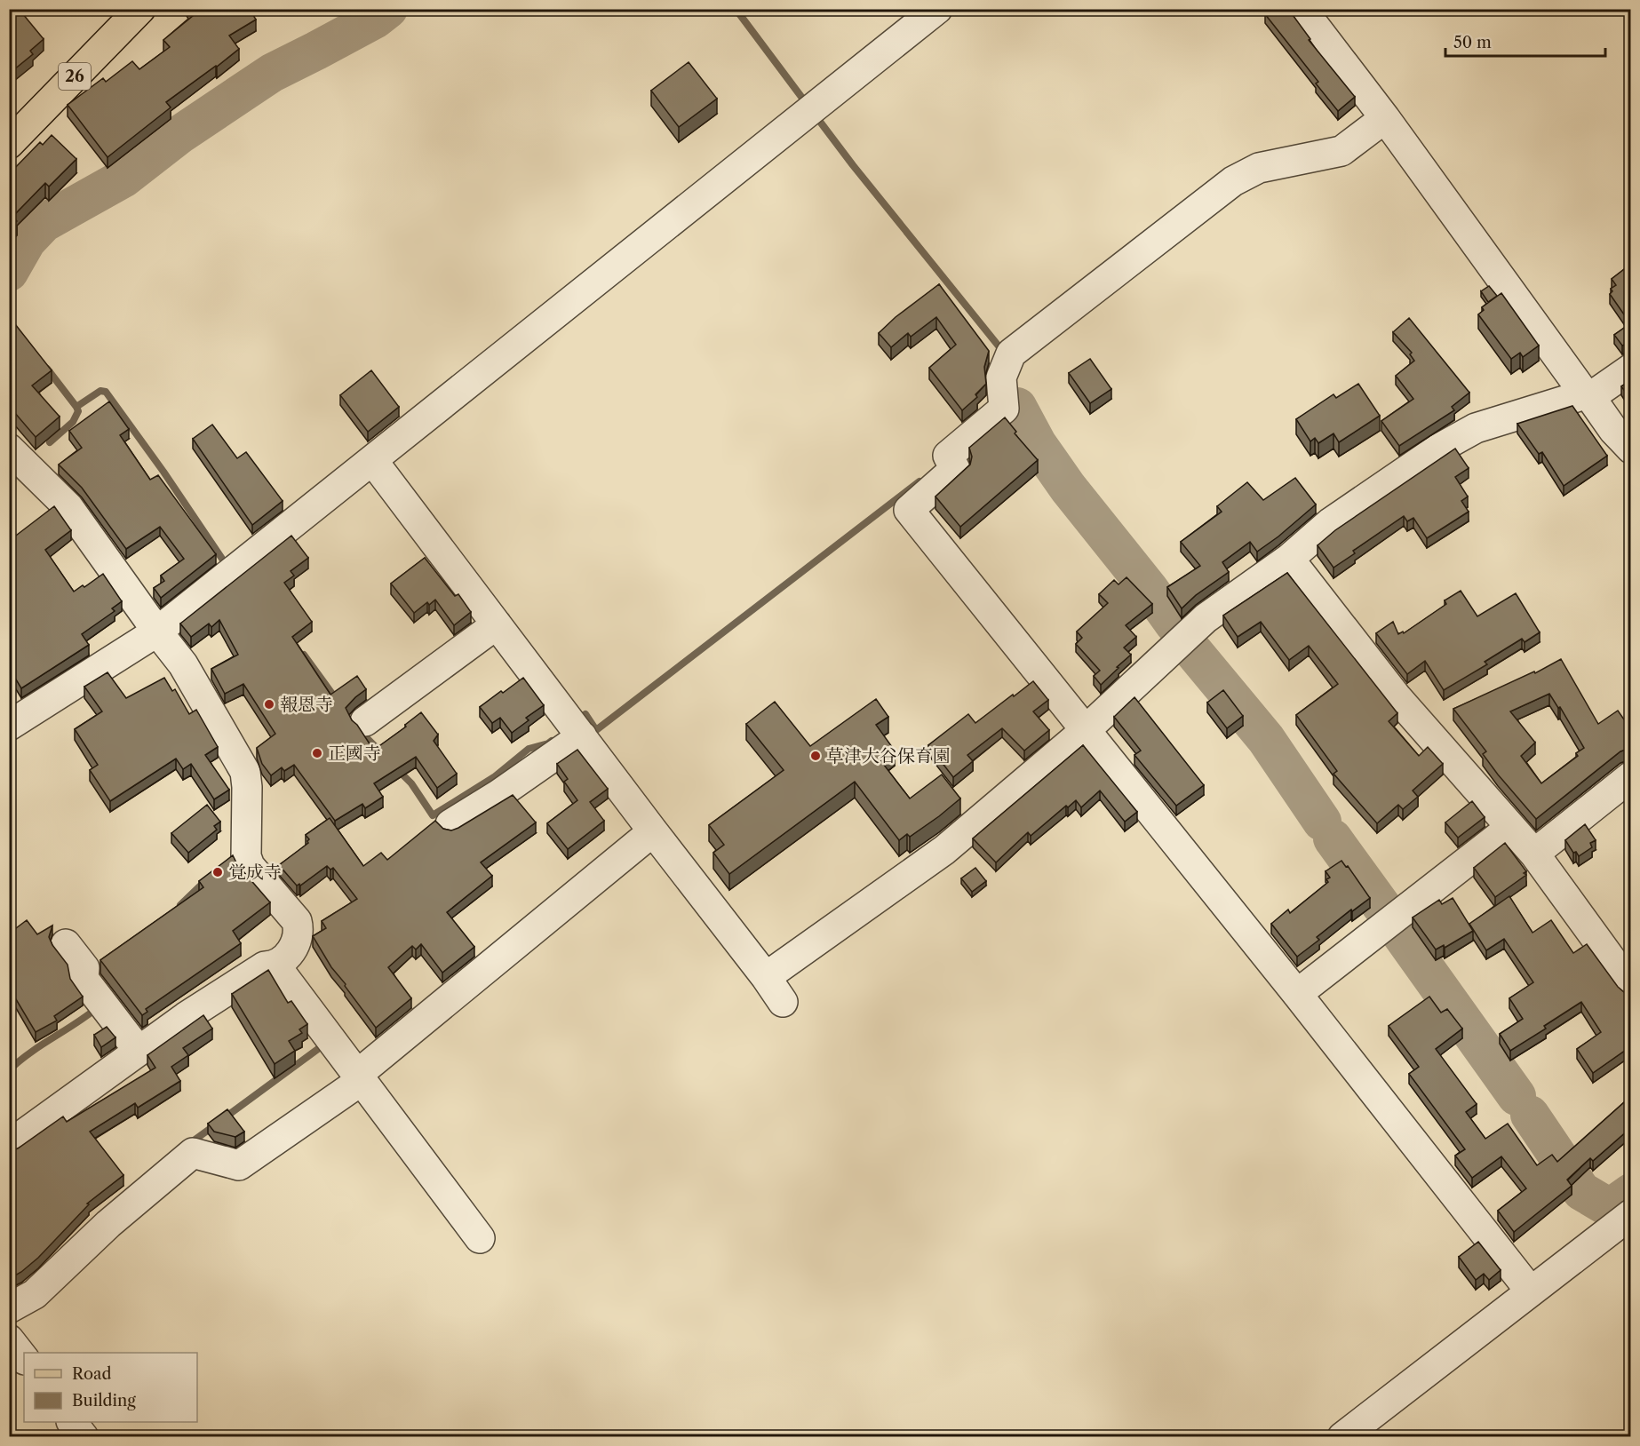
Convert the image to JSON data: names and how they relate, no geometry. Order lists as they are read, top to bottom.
{
  "streets": {
    "main road": ["26"]
  },
  "places": [
    "報恩寺",
    "正國寺",
    "草津大谷保育園",
    "覚成寺"
  ],
  "legend": ["Road", "Building"],
  "scale_bar": "50 m"
}
